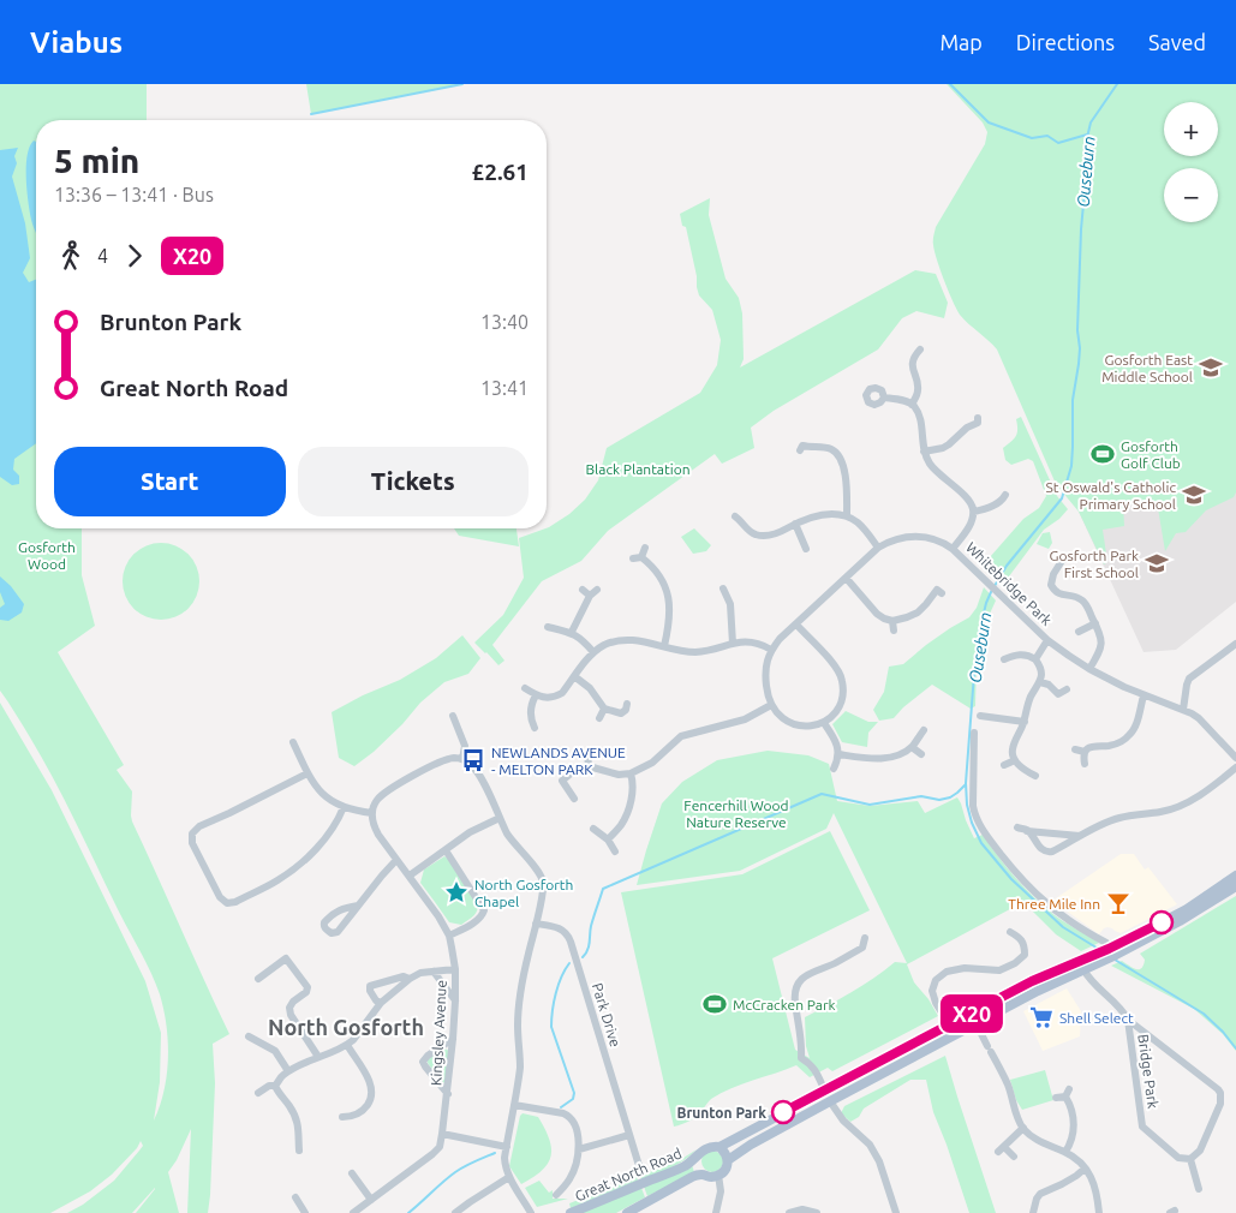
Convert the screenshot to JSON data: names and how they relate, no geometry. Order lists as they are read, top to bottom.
{
  "streets": {
    "main road": ["Great North Road"],
    "street": [
      "Whitebridge Park",
      "Park Drive",
      "Kingsley Avenue",
      "Bridge Park"
    ]
  },
  "crossings": [
    ["Bridge Park", "Great North Road"]
  ],
  "districts": ["North Gosforth"],
  "water": ["Ouseburn"],
  "parks": ["Black Plantation", "Gosforth Wood", "Fencerhill Wood Nature Reserve"],
  "places": {
    "school or university": ["Gosforth East Middle School", "St Oswald's Catholic Primary School", "Gosforth Park First School"],
    "sports": ["Gosforth Golf Club", "McCracken Park"],
    "bus stop": ["NEWLANDS AVENUE - MELTON PARK"],
    "place": ["North Gosforth Chapel"],
    "bar": ["Three Mile Inn"],
    "supermarket": ["Shell Select"],
    "other": ["Brunton Park"]
  },
  "lines": ["bus line X20"],
  "page": {
    "header": "Viabus",
    "nav": ["Map", "Directions", "Saved"],
    "on_map": "X20",
    "map_buttons": ["+", "−"],
    "heading": ["5 min", "13:36 – 13:41 · Bus", "£2.61"],
    "legs": ["4", "X20"],
    "list": [
      {
        "name": "Brunton Park",
        "value": "13:40"
      },
      {
        "name": "Great North Road",
        "value": "13:41"
      }
    ],
    "buttons": ["Start", "Tickets"]
  }
}
